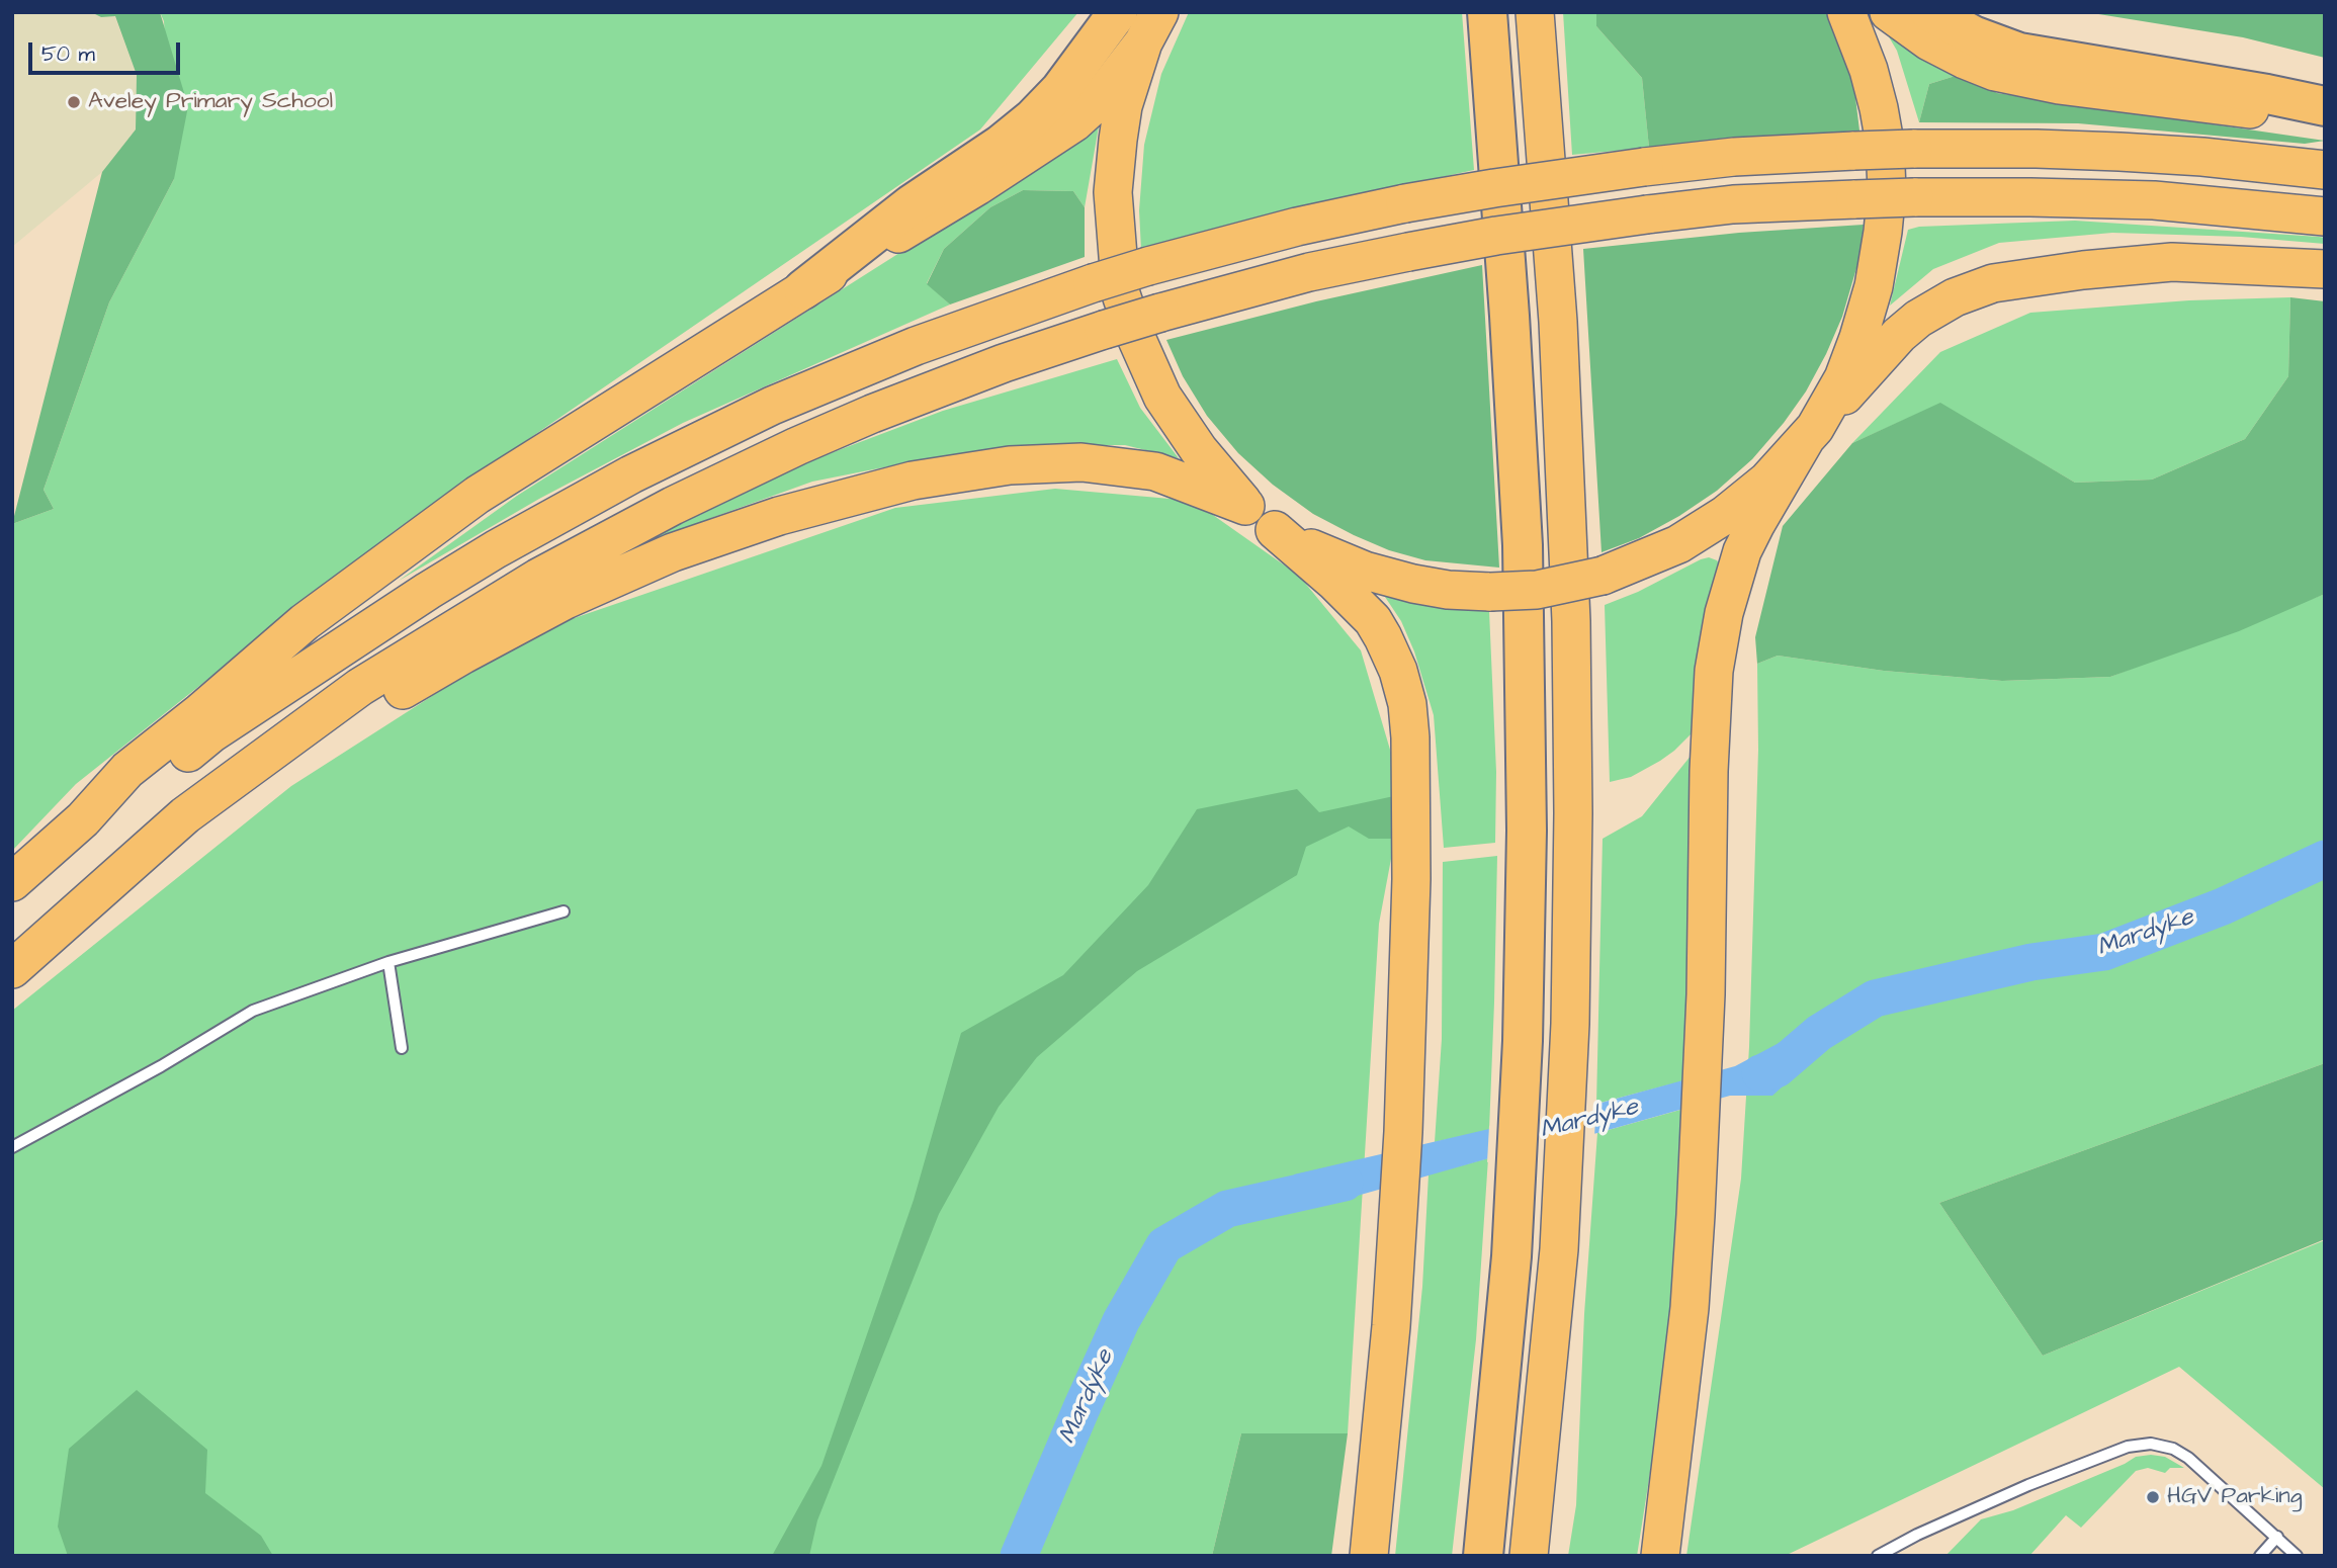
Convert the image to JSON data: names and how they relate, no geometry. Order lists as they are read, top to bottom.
{
  "water": ["Mardyke"],
  "places": ["Aveley Primary School", "HGV Parking"],
  "scale_bar": "50 m"
}
